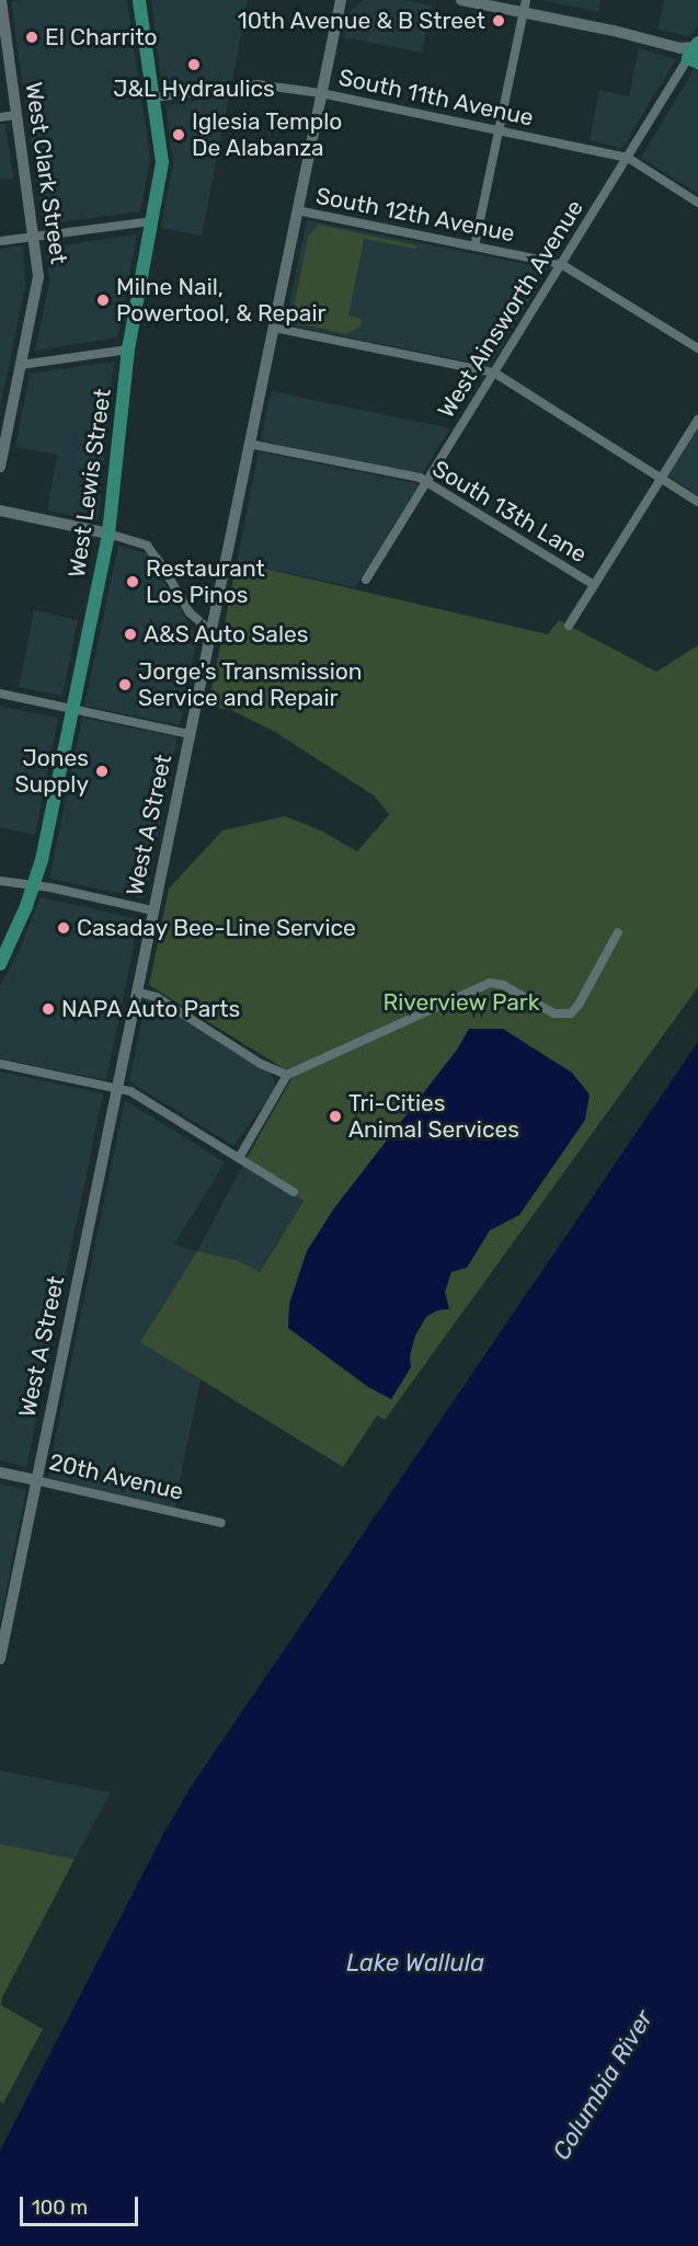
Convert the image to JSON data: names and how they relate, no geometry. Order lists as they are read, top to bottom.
{
  "streets": {
    "main road": [
      "West Clark Street",
      "West Lewis Street",
      "West A Street",
      "20th Avenue"
    ],
    "street": [
      "South 11th Avenue",
      "South 12th Avenue",
      "West Ainsworth Avenue",
      "South 13th Lane"
    ]
  },
  "crossings": [
    ["South 11th Avenue", "West Ainsworth Avenue"],
    ["South 11th Avenue", "West Lewis Street"],
    ["South 11th Avenue", "West A Street"],
    ["South 12th Avenue", "West Ainsworth Avenue"],
    ["South 12th Avenue", "West A Street"],
    ["West Ainsworth Avenue", "South 13th Lane"],
    ["South 13th Lane", "West A Street"],
    ["West A Street", "20th Avenue"]
  ],
  "water": ["Lake Wallula", "Columbia River"],
  "parks": ["Riverview Park"],
  "places": [
    "10th Avenue & B Street",
    "El Charrito",
    "J&L Hydraulics",
    "Iglesia Templo De Alabanza",
    "Milne Nail, Powertool, & Repair",
    "Restaurant Los Pinos",
    "A&S Auto Sales",
    "Jorge's Transmission Service and Repair",
    "Jones Supply",
    "Casaday Bee-Line Service",
    "NAPA Auto Parts",
    "Tri-Cities Animal Services"
  ],
  "scale_bar": "100 m"
}
